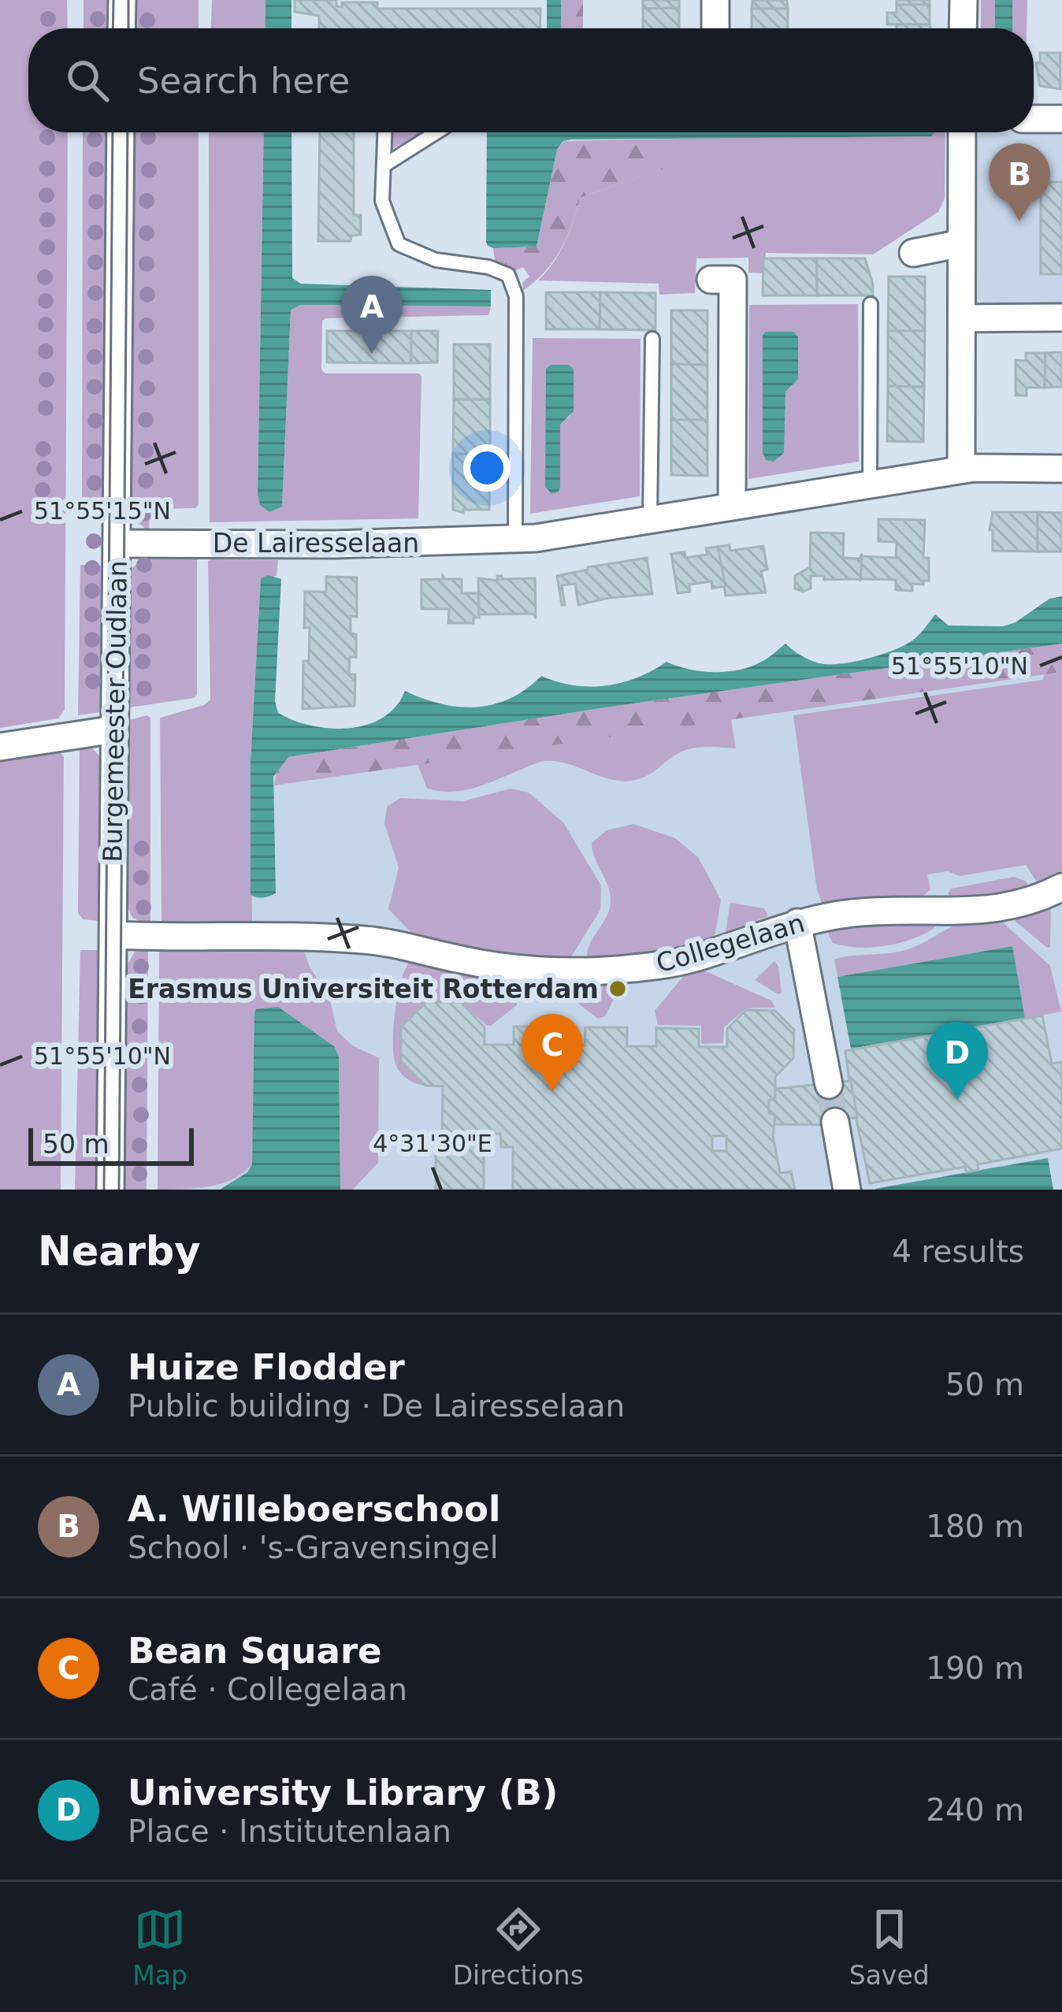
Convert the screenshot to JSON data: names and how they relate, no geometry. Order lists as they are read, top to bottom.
{
  "streets": {
    "street": ["De Lairesselaan", "Burgemeester Oudlaan", "Collegelaan"]
  },
  "crossings": [
    ["De Lairesselaan", "Burgemeester Oudlaan"],
    ["Burgemeester Oudlaan", "Collegelaan"]
  ],
  "places": ["Erasmus Universiteit Rotterdam"],
  "scale_bar": "50 m",
  "page": {
    "search": "Search here",
    "pins": [
      "B",
      "A",
      "C",
      "D"
    ],
    "scale": "50 m",
    "heading": ["Nearby", "4 results"],
    "list": [
      {
        "mark": "A",
        "name": "Huize Flodder",
        "note": "Public building · De Lairesselaan",
        "value": "50 m"
      },
      {
        "mark": "B",
        "name": "A. Willeboerschool",
        "note": "School · 's-Gravensingel",
        "value": "180 m"
      },
      {
        "mark": "C",
        "name": "Bean Square",
        "note": "Café · Collegelaan",
        "value": "190 m"
      },
      {
        "mark": "D",
        "name": "University Library (B)",
        "note": "Place · Institutenlaan",
        "value": "240 m"
      }
    ],
    "nav": ["Map", "Directions", "Saved"]
  },
  "coordinates": ["51°55'15\"N", "51°55'10\"N", "4°31'30\"E"]
}
